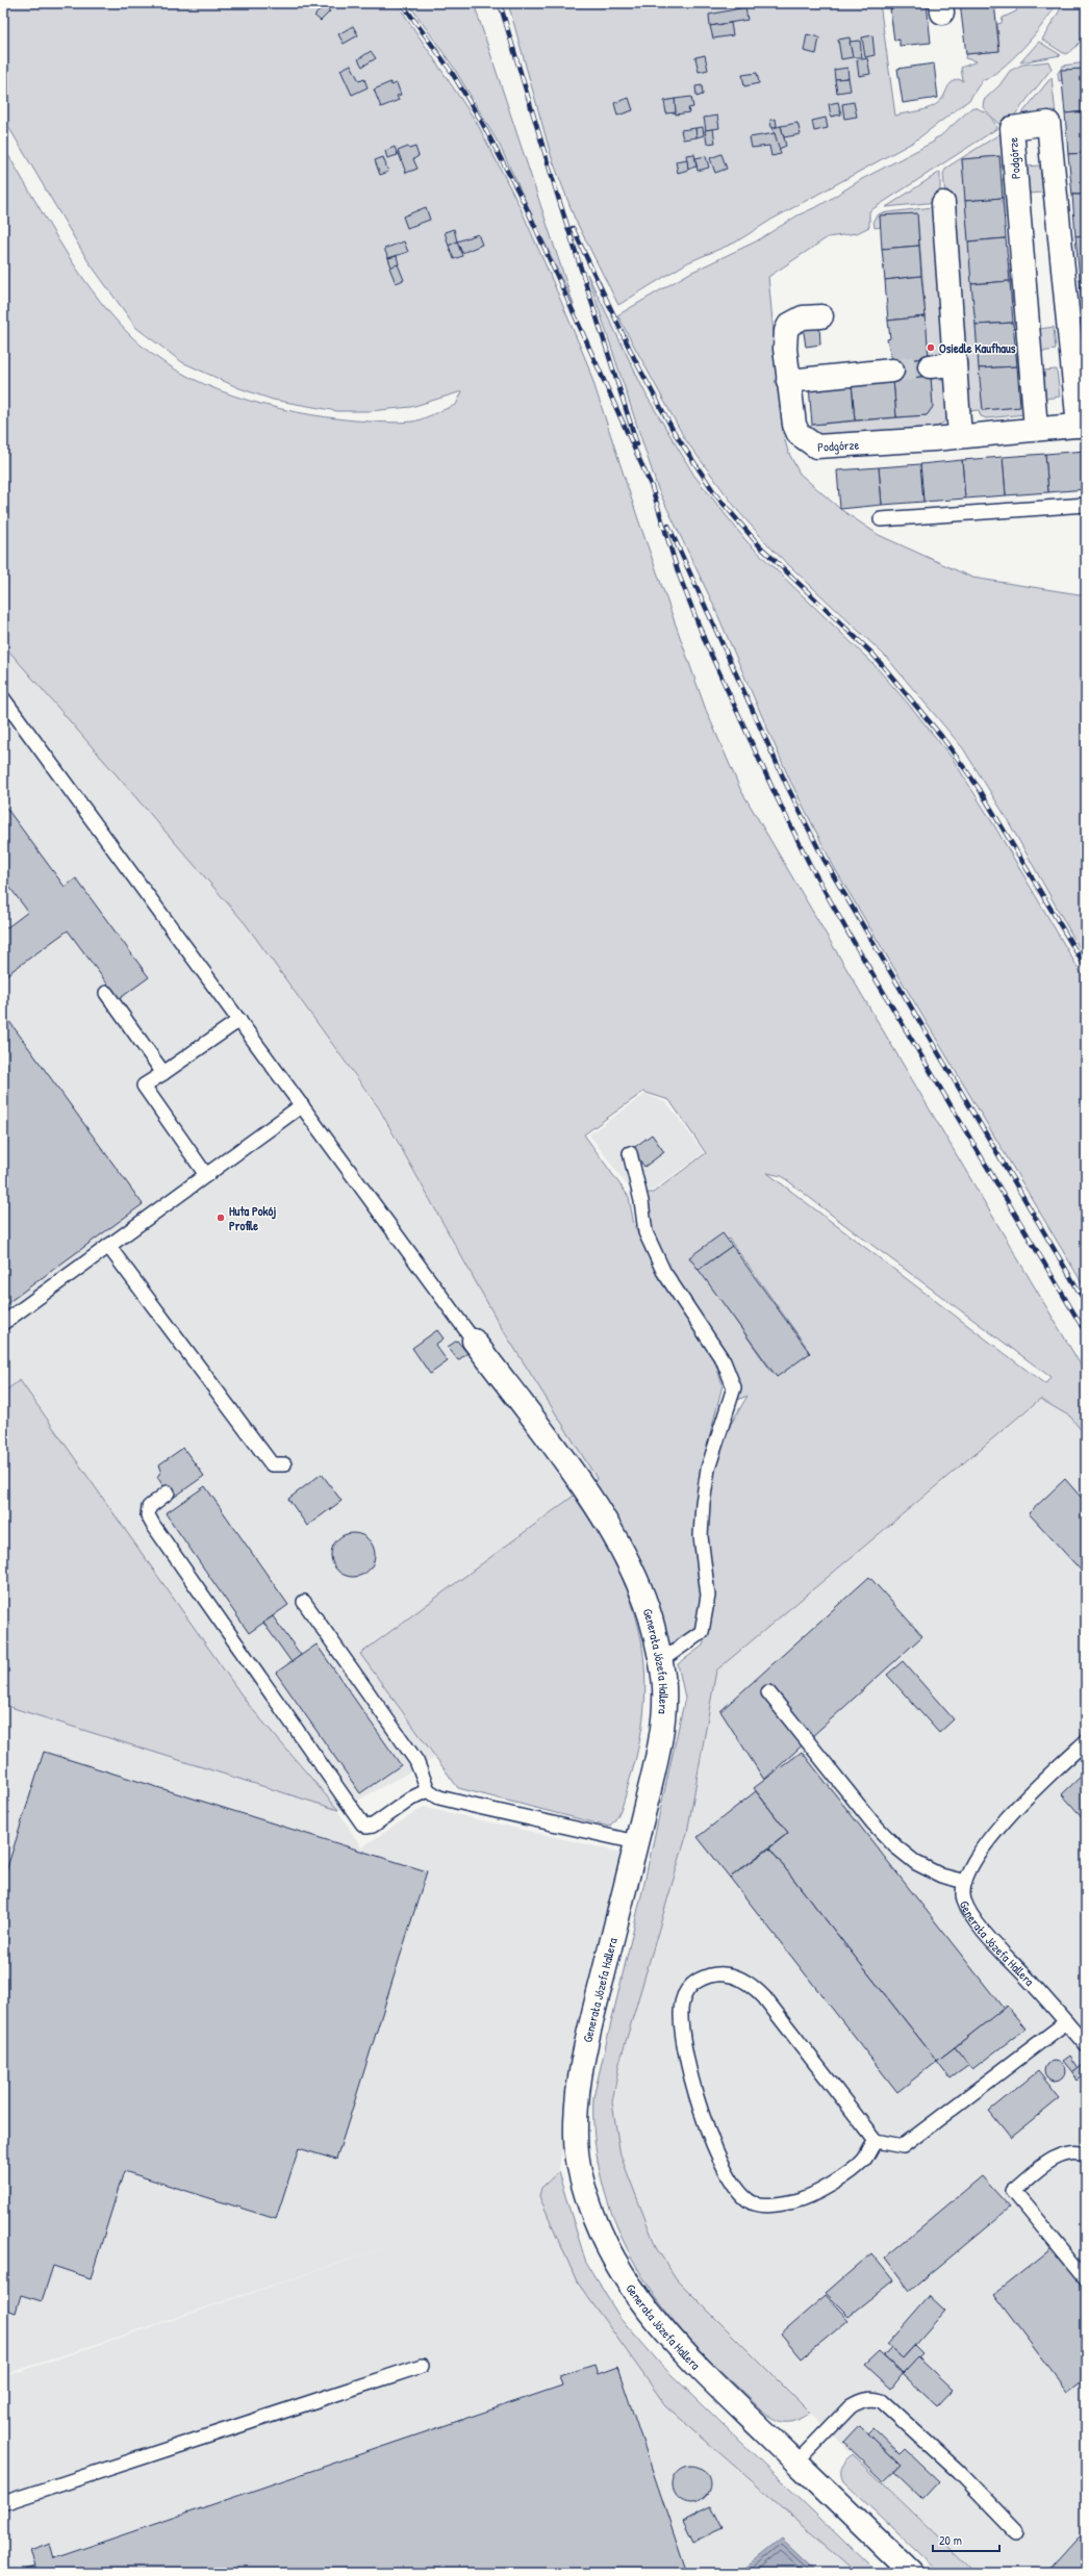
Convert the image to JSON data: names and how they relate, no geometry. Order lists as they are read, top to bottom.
{
  "streets": {
    "street": ["Podgórze", "Generała Józefa Hallera"]
  },
  "places": ["Osiedle Kaufhaus", "Huta Pokój Profile"],
  "scale_bar": "20 m"
}
